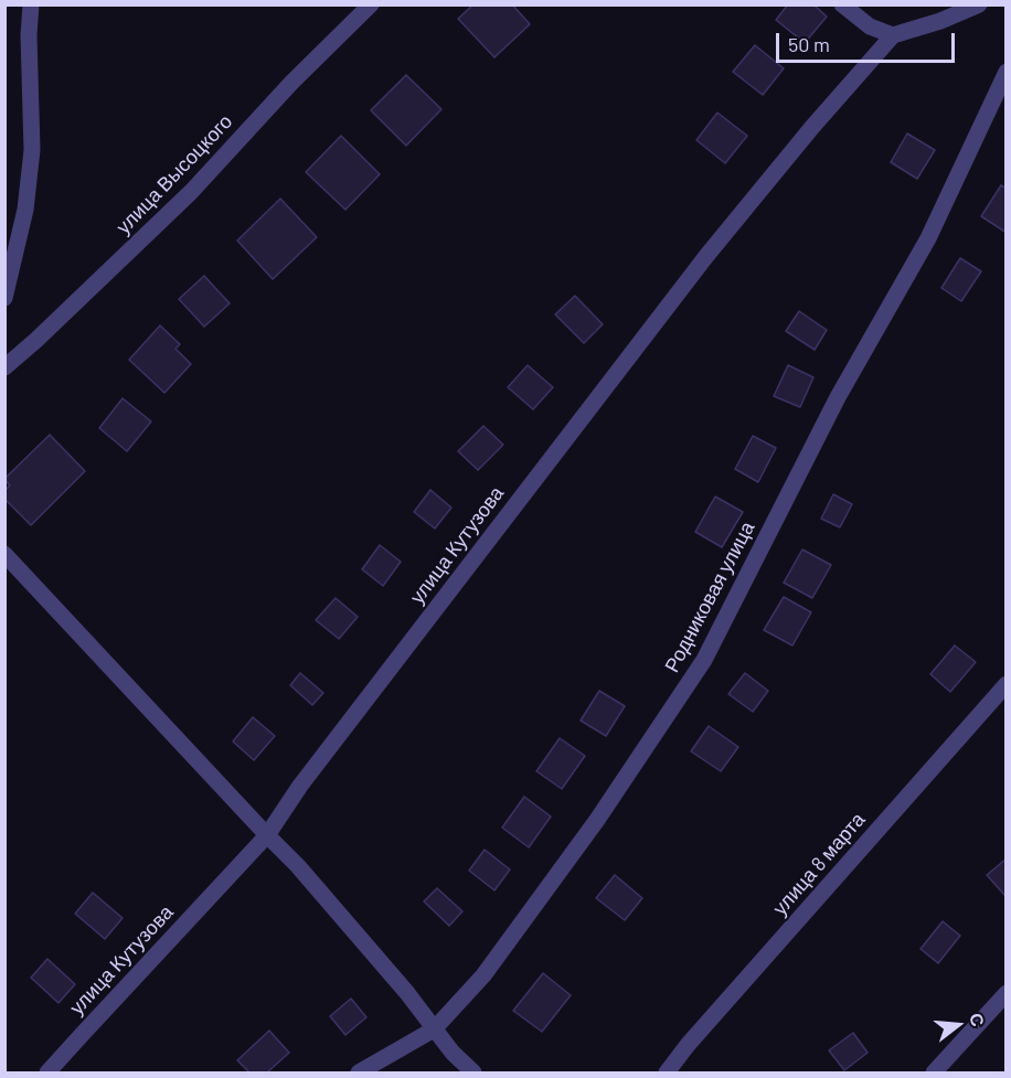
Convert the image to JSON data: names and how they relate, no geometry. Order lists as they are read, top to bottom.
{
  "streets": {
    "street": [
      "улица Высоцкого",
      "улица Кутузова",
      "Родниковая улица",
      "улица 8 марта"
    ]
  },
  "scale_bar": "50 m",
  "north": "right"
}
